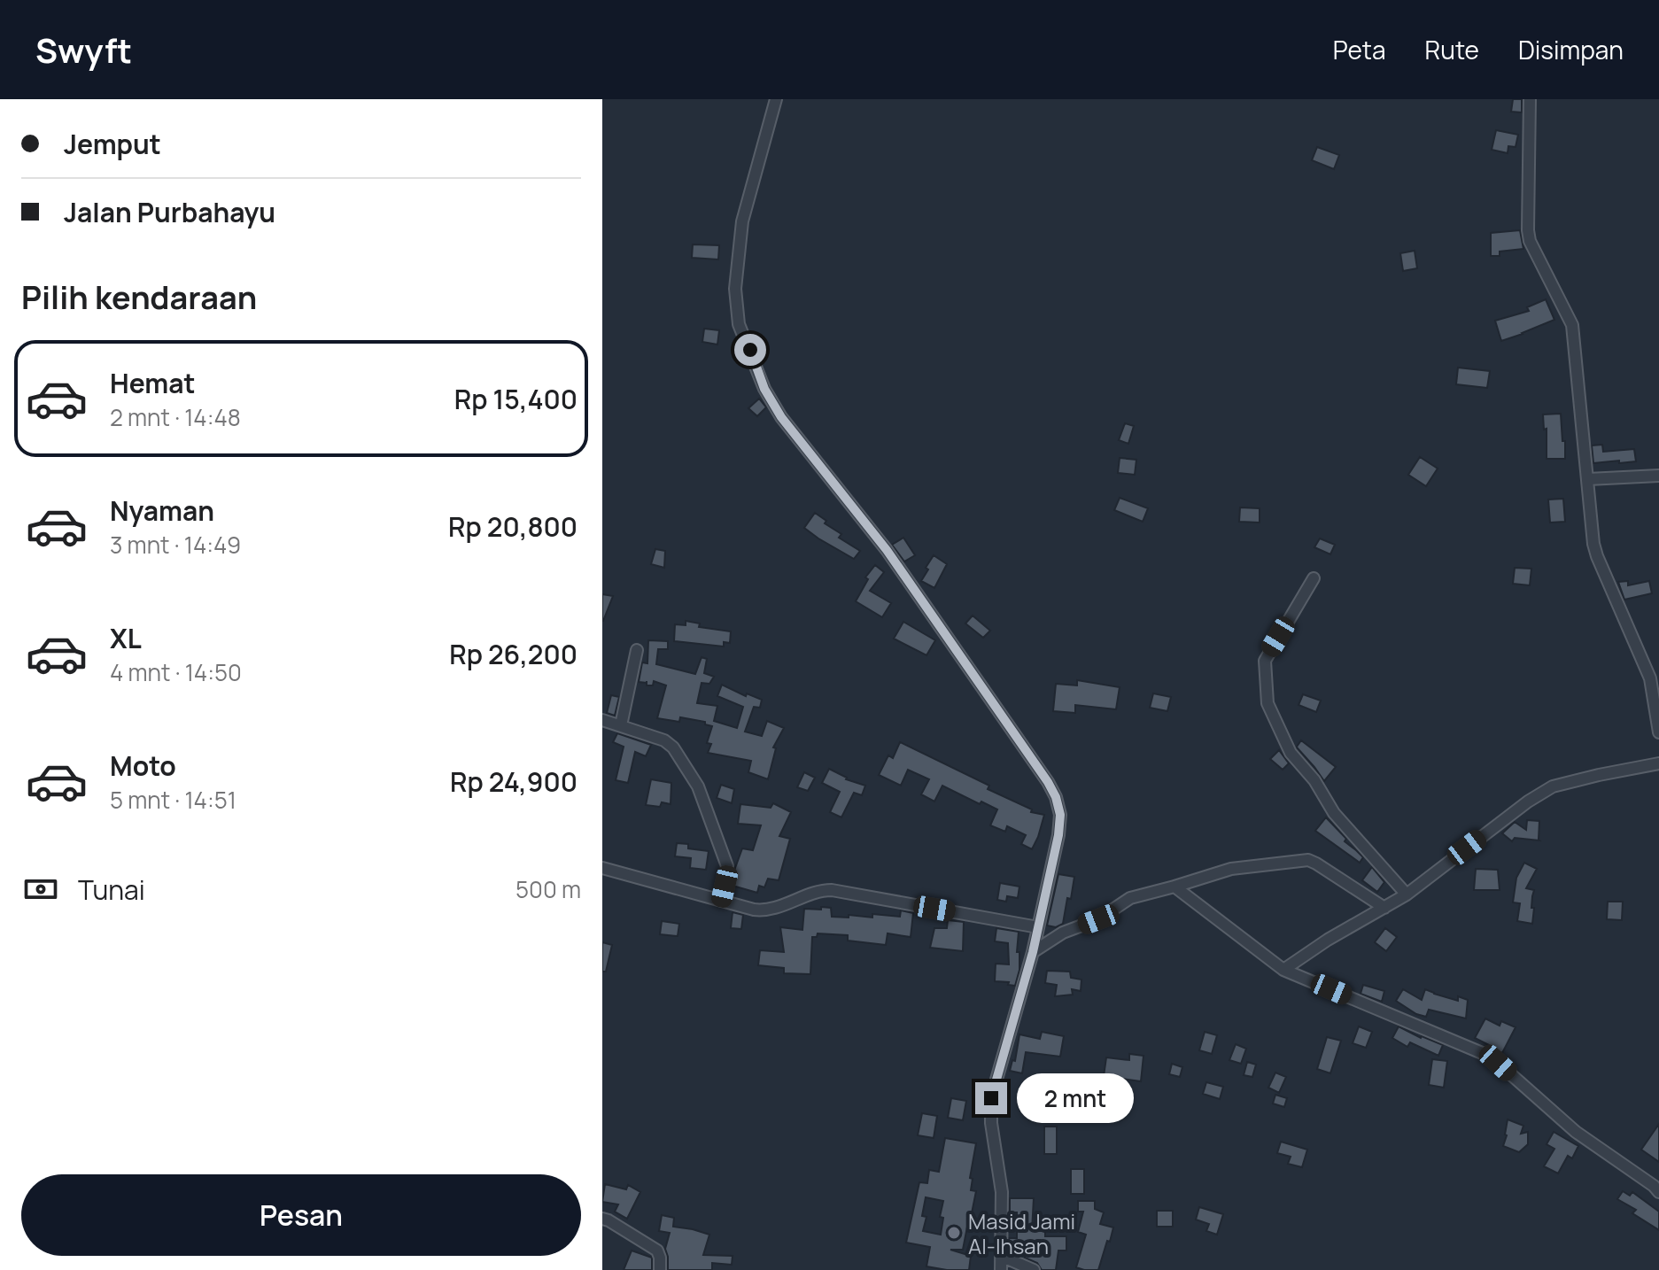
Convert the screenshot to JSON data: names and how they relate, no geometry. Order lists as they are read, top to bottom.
{
  "places": ["Masid Jami Al-Ihsan"],
  "page": {
    "header": "Swyft",
    "nav": ["Peta", "Rute", "Disimpan"],
    "banner": ["Jemput", "Jalan Purbahayu"],
    "heading": "Pilih kendaraan",
    "list": [
      {
        "name": "Hemat",
        "note": "2 mnt · 14:48",
        "value": "Rp 15,400"
      },
      {
        "name": "Nyaman",
        "note": "3 mnt · 14:49",
        "value": "Rp 20,800"
      },
      {
        "name": "XL",
        "note": "4 mnt · 14:50",
        "value": "Rp 26,200"
      },
      {
        "name": "Moto",
        "note": "5 mnt · 14:51",
        "value": "Rp 24,900"
      }
    ],
    "pay": ["Tunai", "500 m"],
    "bubble": "2 mnt",
    "buttons": "Pesan"
  }
}
